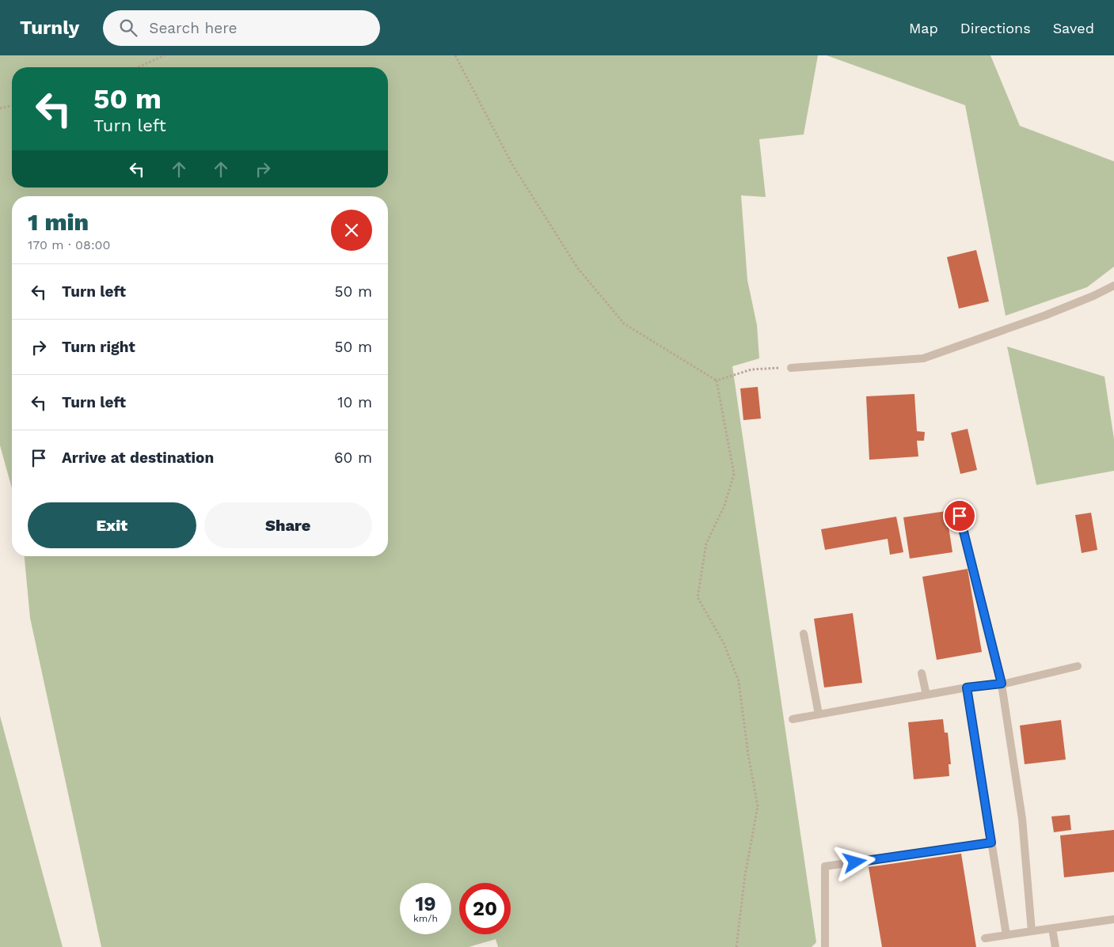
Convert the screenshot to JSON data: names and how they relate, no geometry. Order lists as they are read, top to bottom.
{
  "page": {
    "header": "Turnly",
    "search": "Search here",
    "nav": ["Map", "Directions", "Saved"],
    "turn": ["50 m", "Turn left"],
    "heading": ["1 min", "170 m · 08:00"],
    "list": [
      {
        "name": "Turn left",
        "value": "50 m"
      },
      {
        "name": "Turn right",
        "value": "50 m"
      },
      {
        "name": "Turn left",
        "value": "10 m"
      },
      {
        "name": "Arrive at destination",
        "value": "60 m"
      }
    ],
    "buttons": ["Exit", "Share"],
    "speed": "19 km/h",
    "limit": "20"
  }
}
